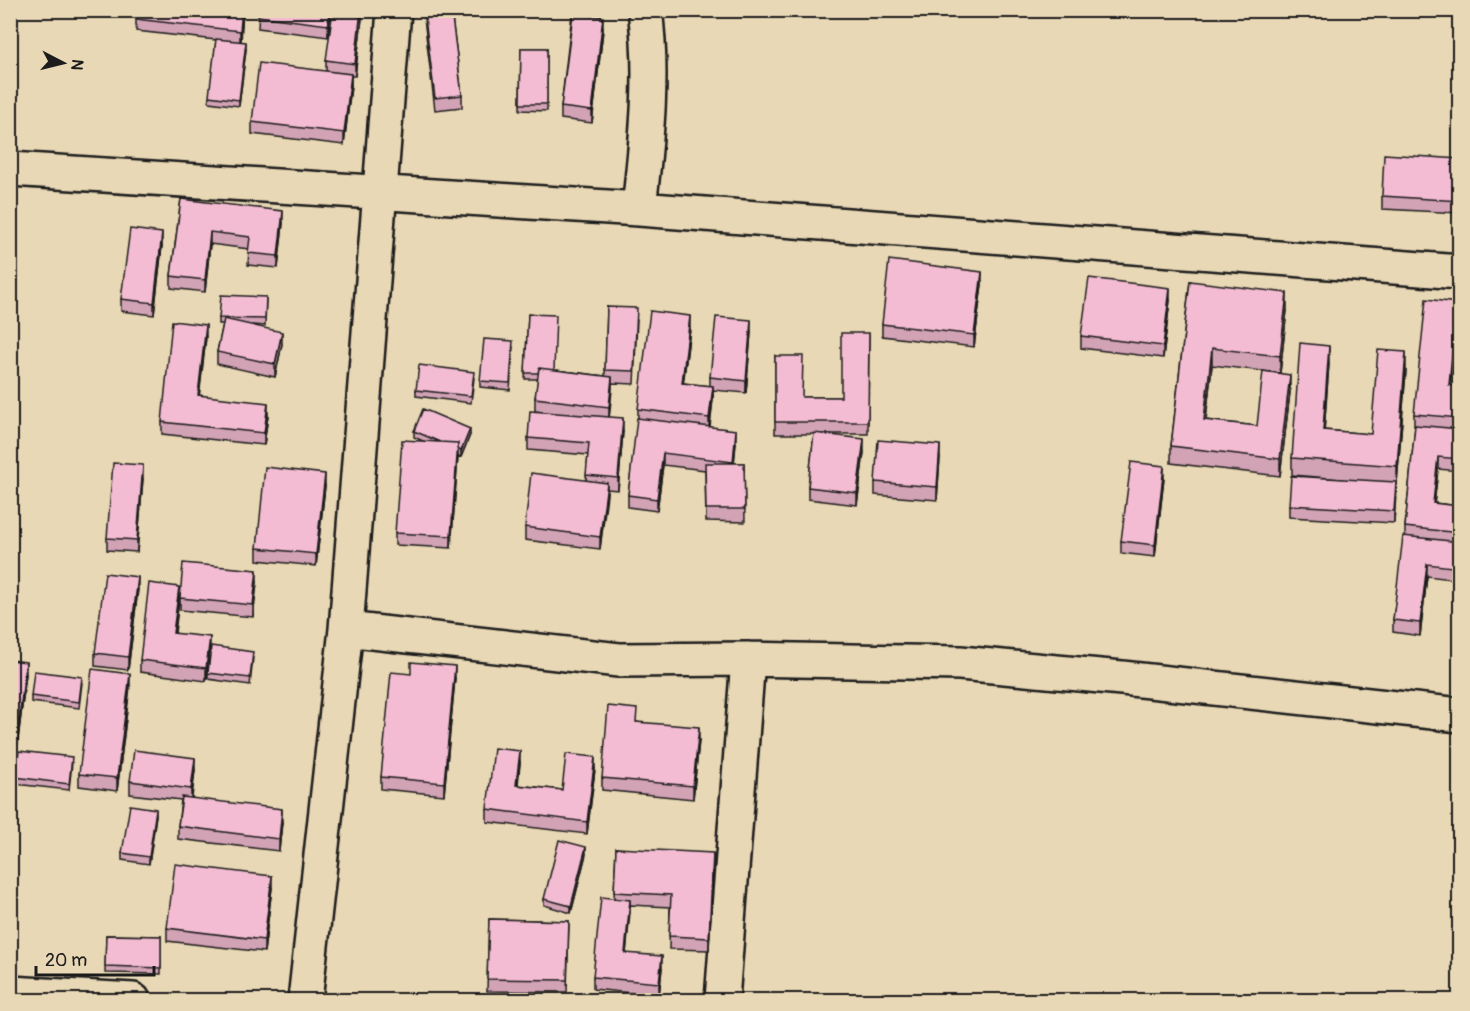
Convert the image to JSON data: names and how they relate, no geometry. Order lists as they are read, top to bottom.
{
  "scale_bar": "20 m",
  "north": "right"
}
